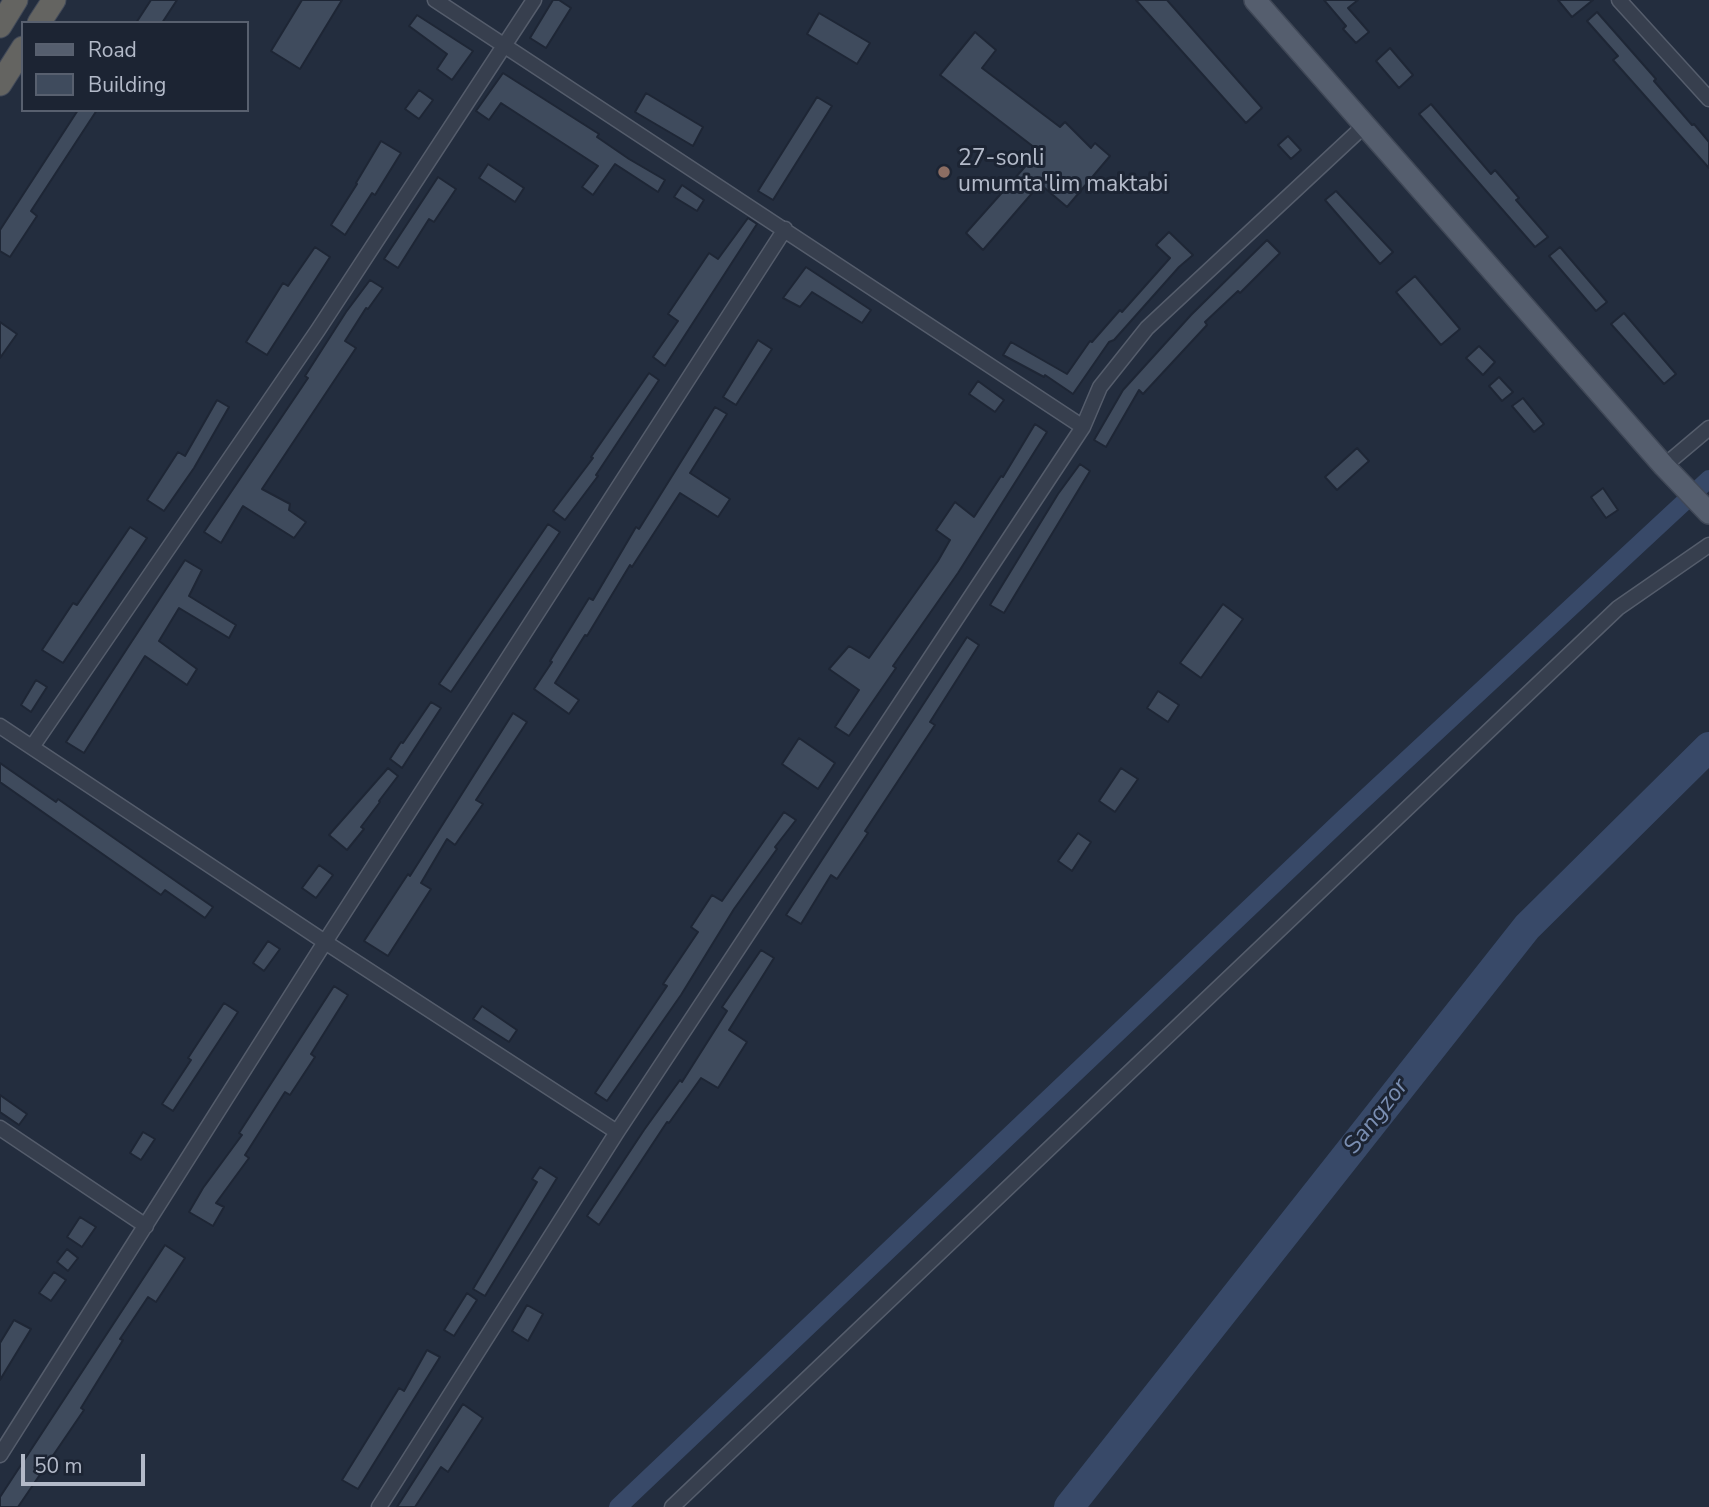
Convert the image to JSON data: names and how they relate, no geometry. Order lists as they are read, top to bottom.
{
  "water": ["Sangzor"],
  "places": ["27-sonli umumta'lim maktabi"],
  "legend": ["Road", "Building"],
  "scale_bar": "50 m"
}
